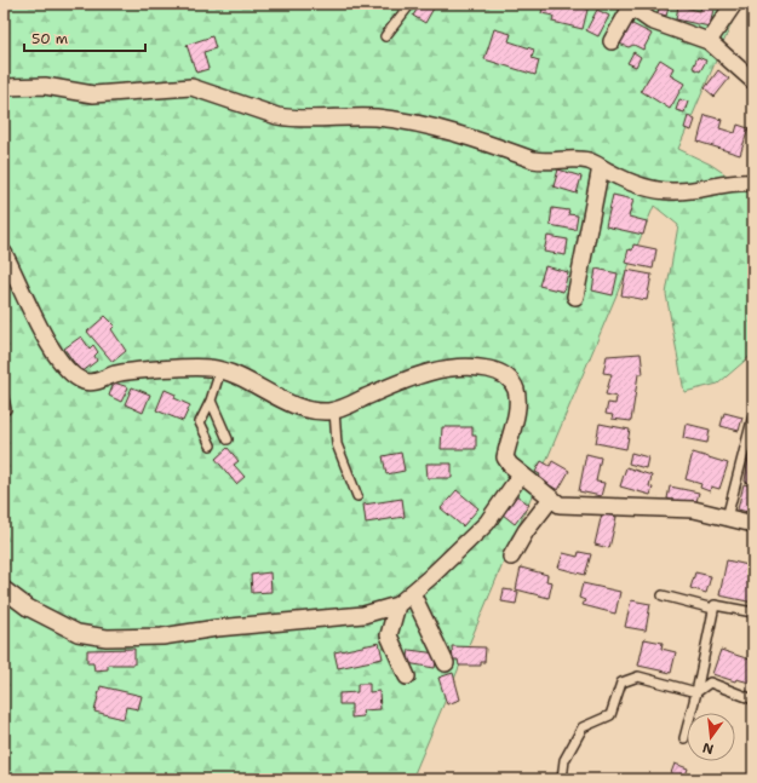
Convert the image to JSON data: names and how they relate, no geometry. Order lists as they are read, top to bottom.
{
  "scale_bar": "50 m",
  "north": "bottom"
}
